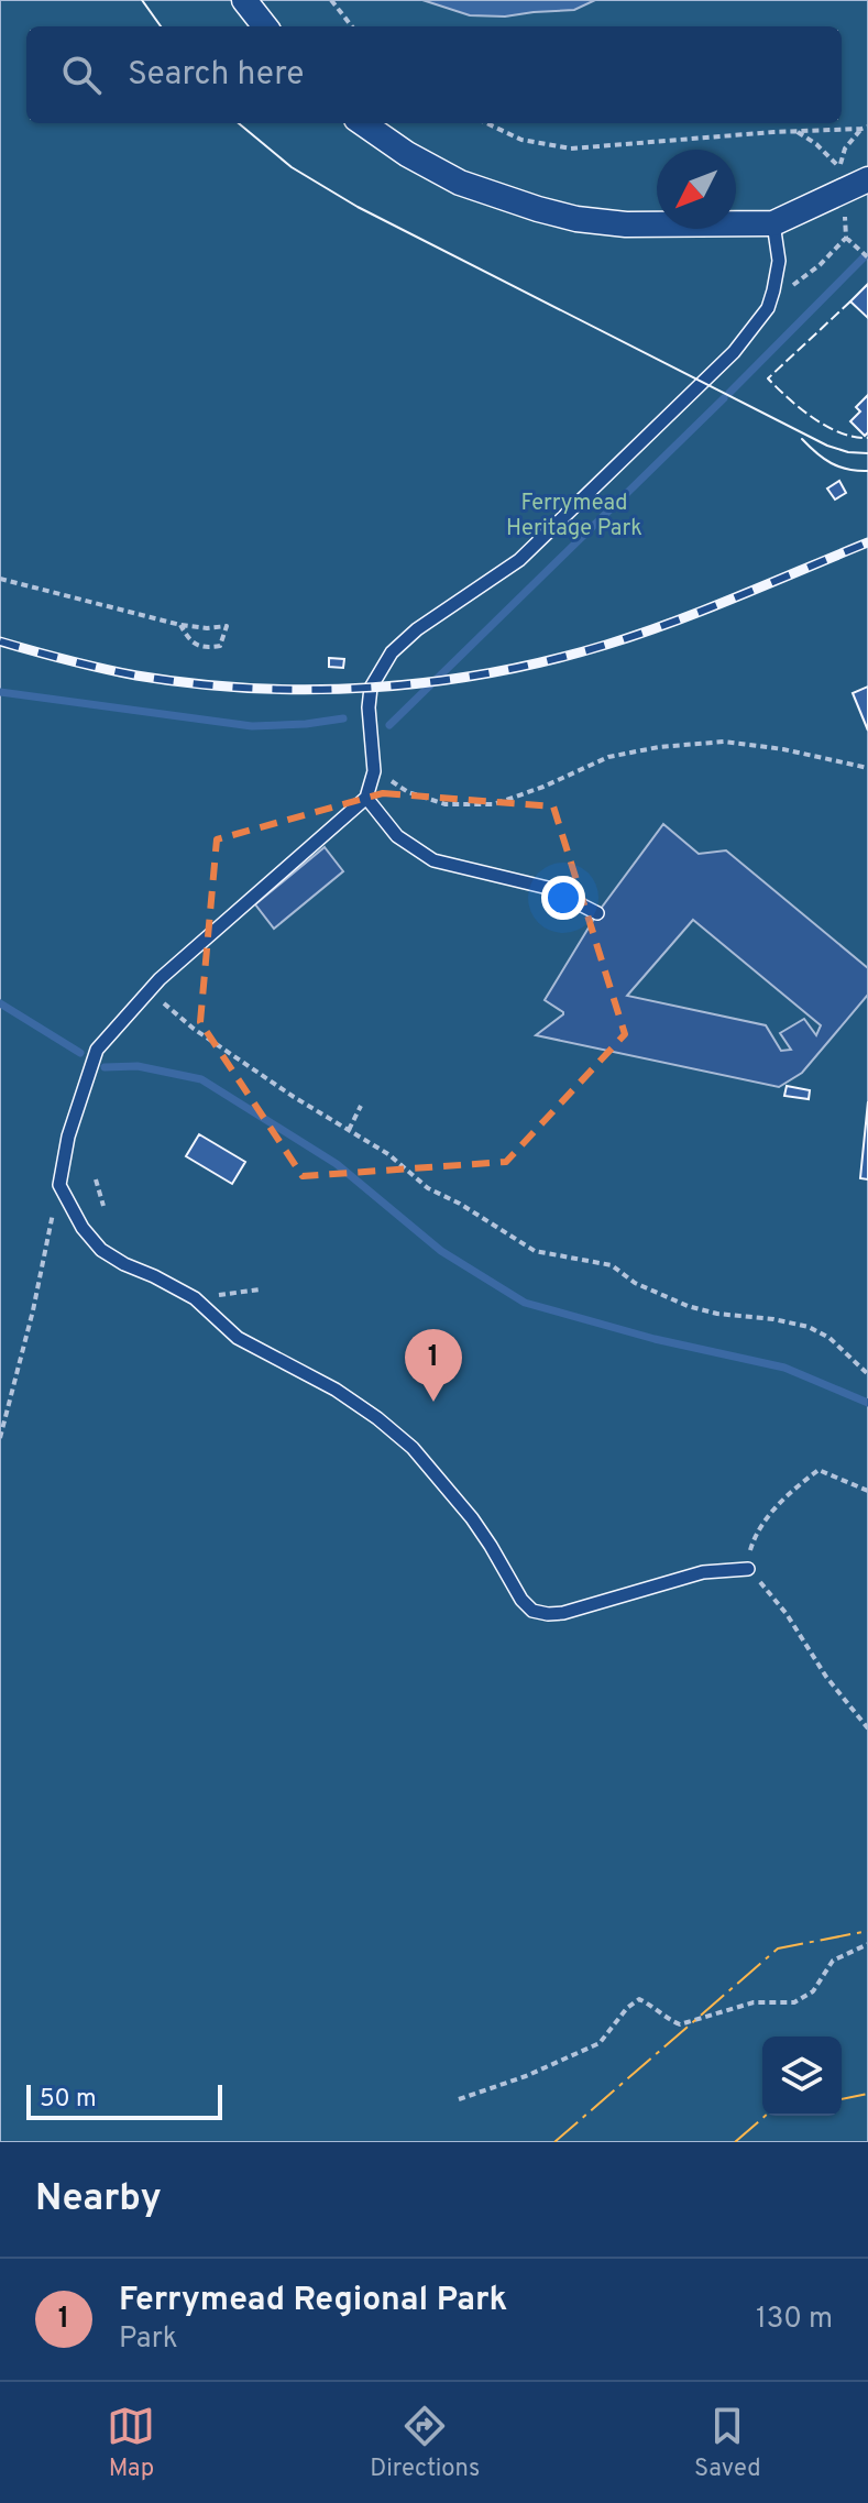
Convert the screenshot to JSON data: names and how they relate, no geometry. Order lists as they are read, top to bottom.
{
  "parks": ["Ferrymead Heritage Park"],
  "scale_bar": "50 m",
  "north": "bottom left",
  "page": {
    "search": "Search here",
    "pins": "1",
    "scale": "50 m",
    "heading": "Nearby",
    "list": [
      {
        "mark": "1",
        "name": "Ferrymead Regional Park",
        "note": "Park",
        "value": "130 m"
      }
    ],
    "nav": ["Map", "Directions", "Saved"]
  }
}
